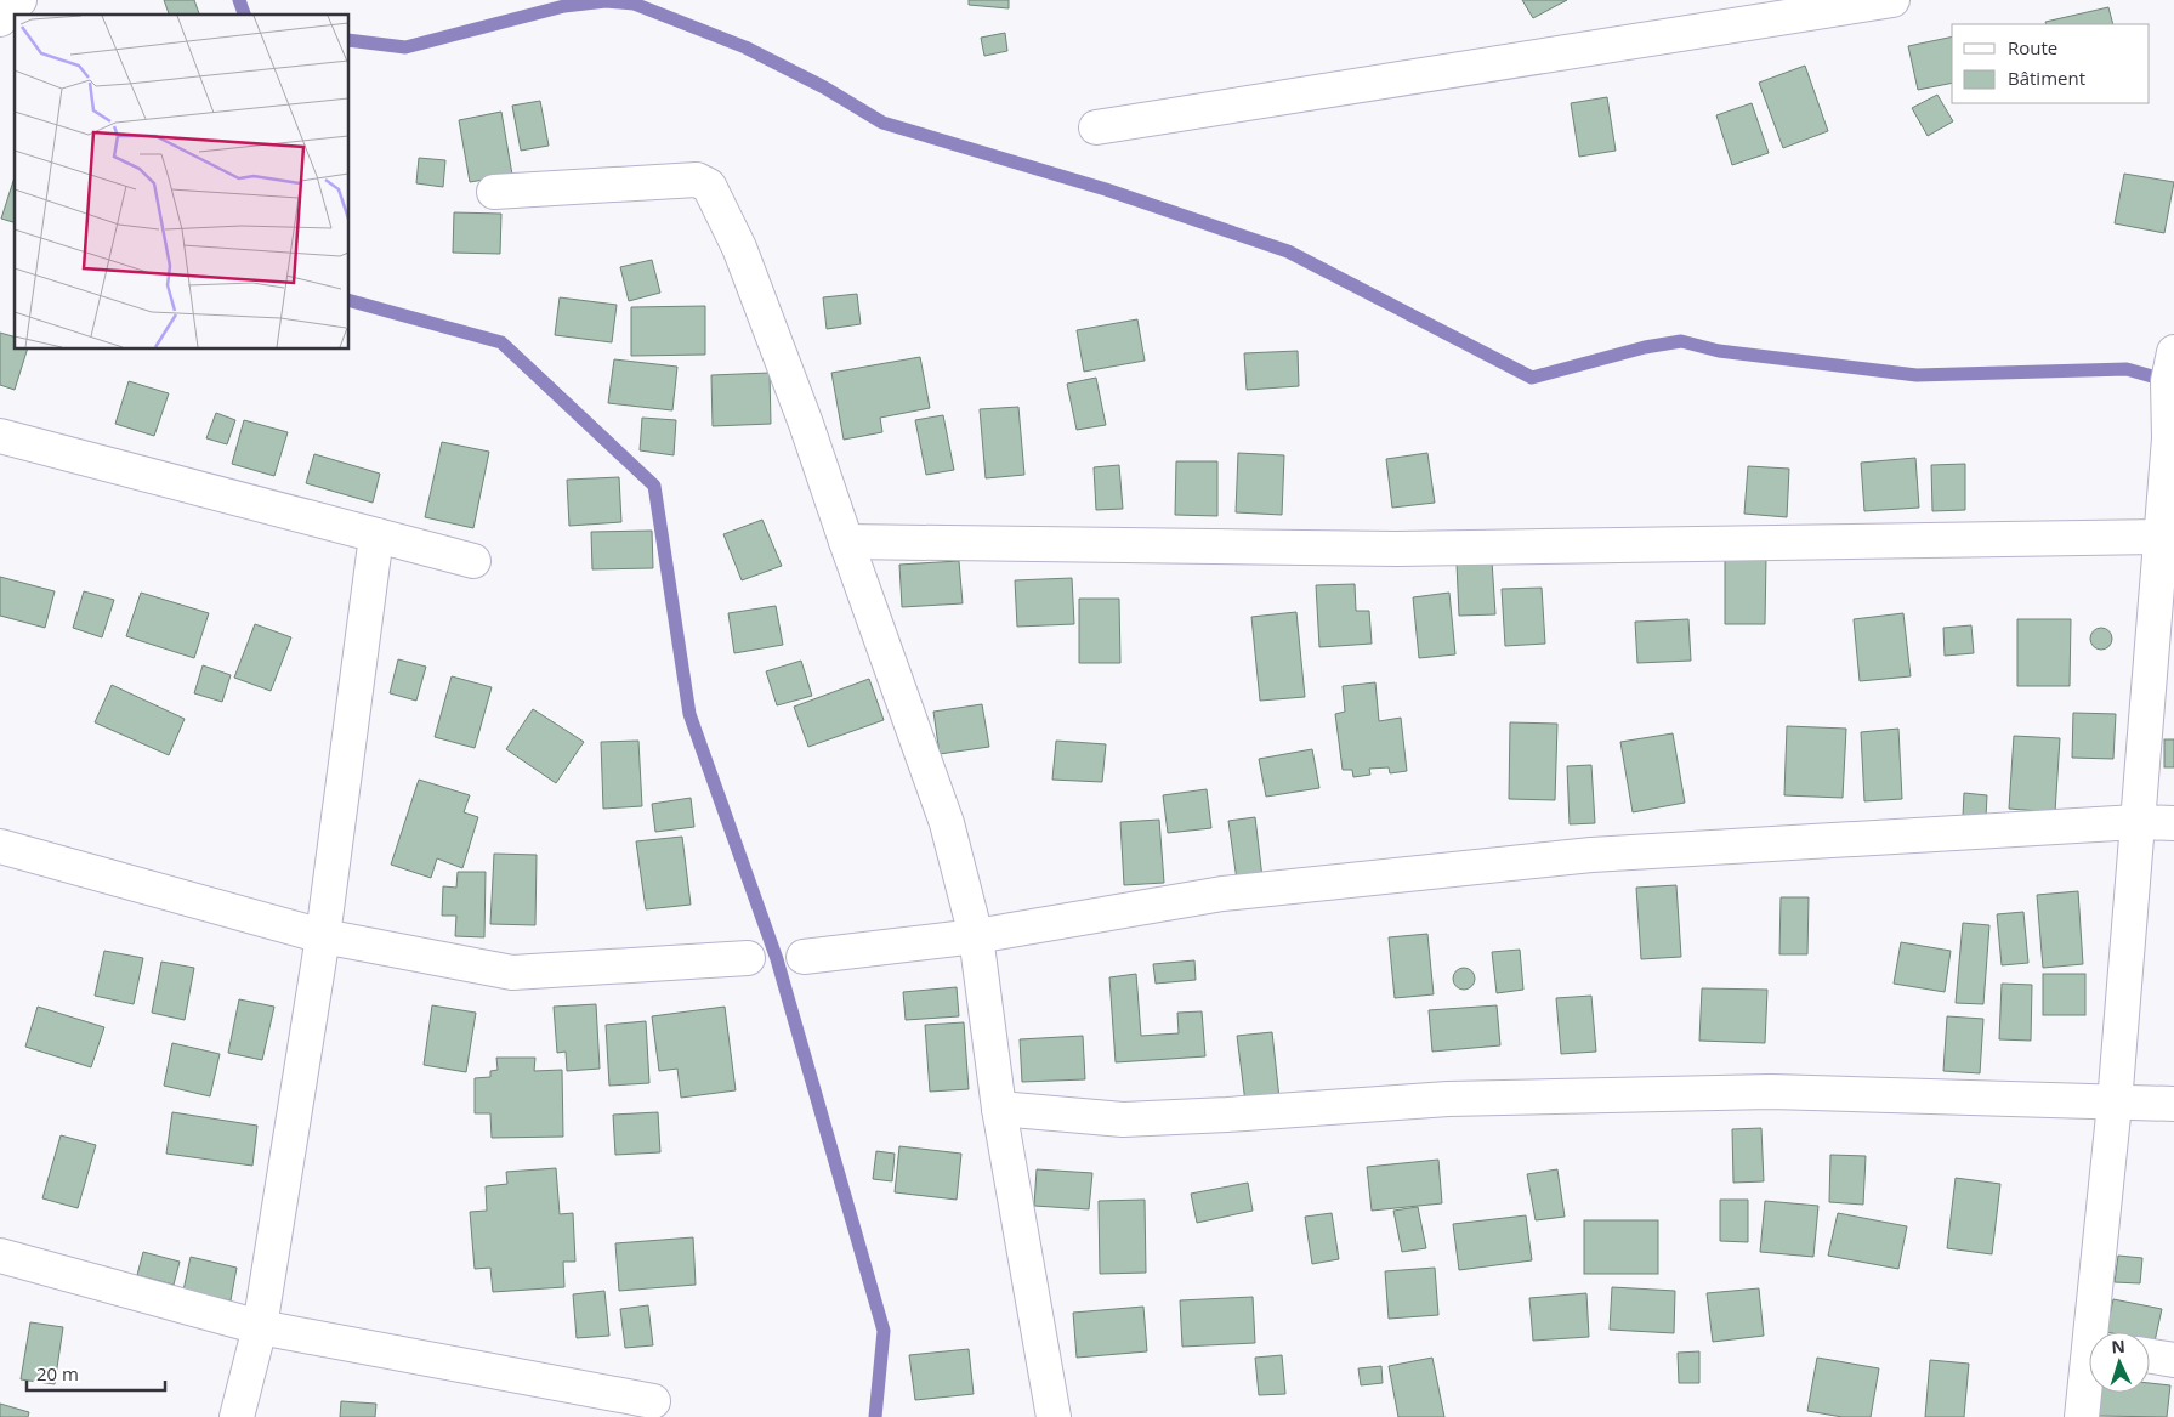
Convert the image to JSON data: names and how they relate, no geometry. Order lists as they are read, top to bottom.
{
  "legend": ["Route", "Bâtiment"],
  "scale_bar": "20 m",
  "north": "top"
}
